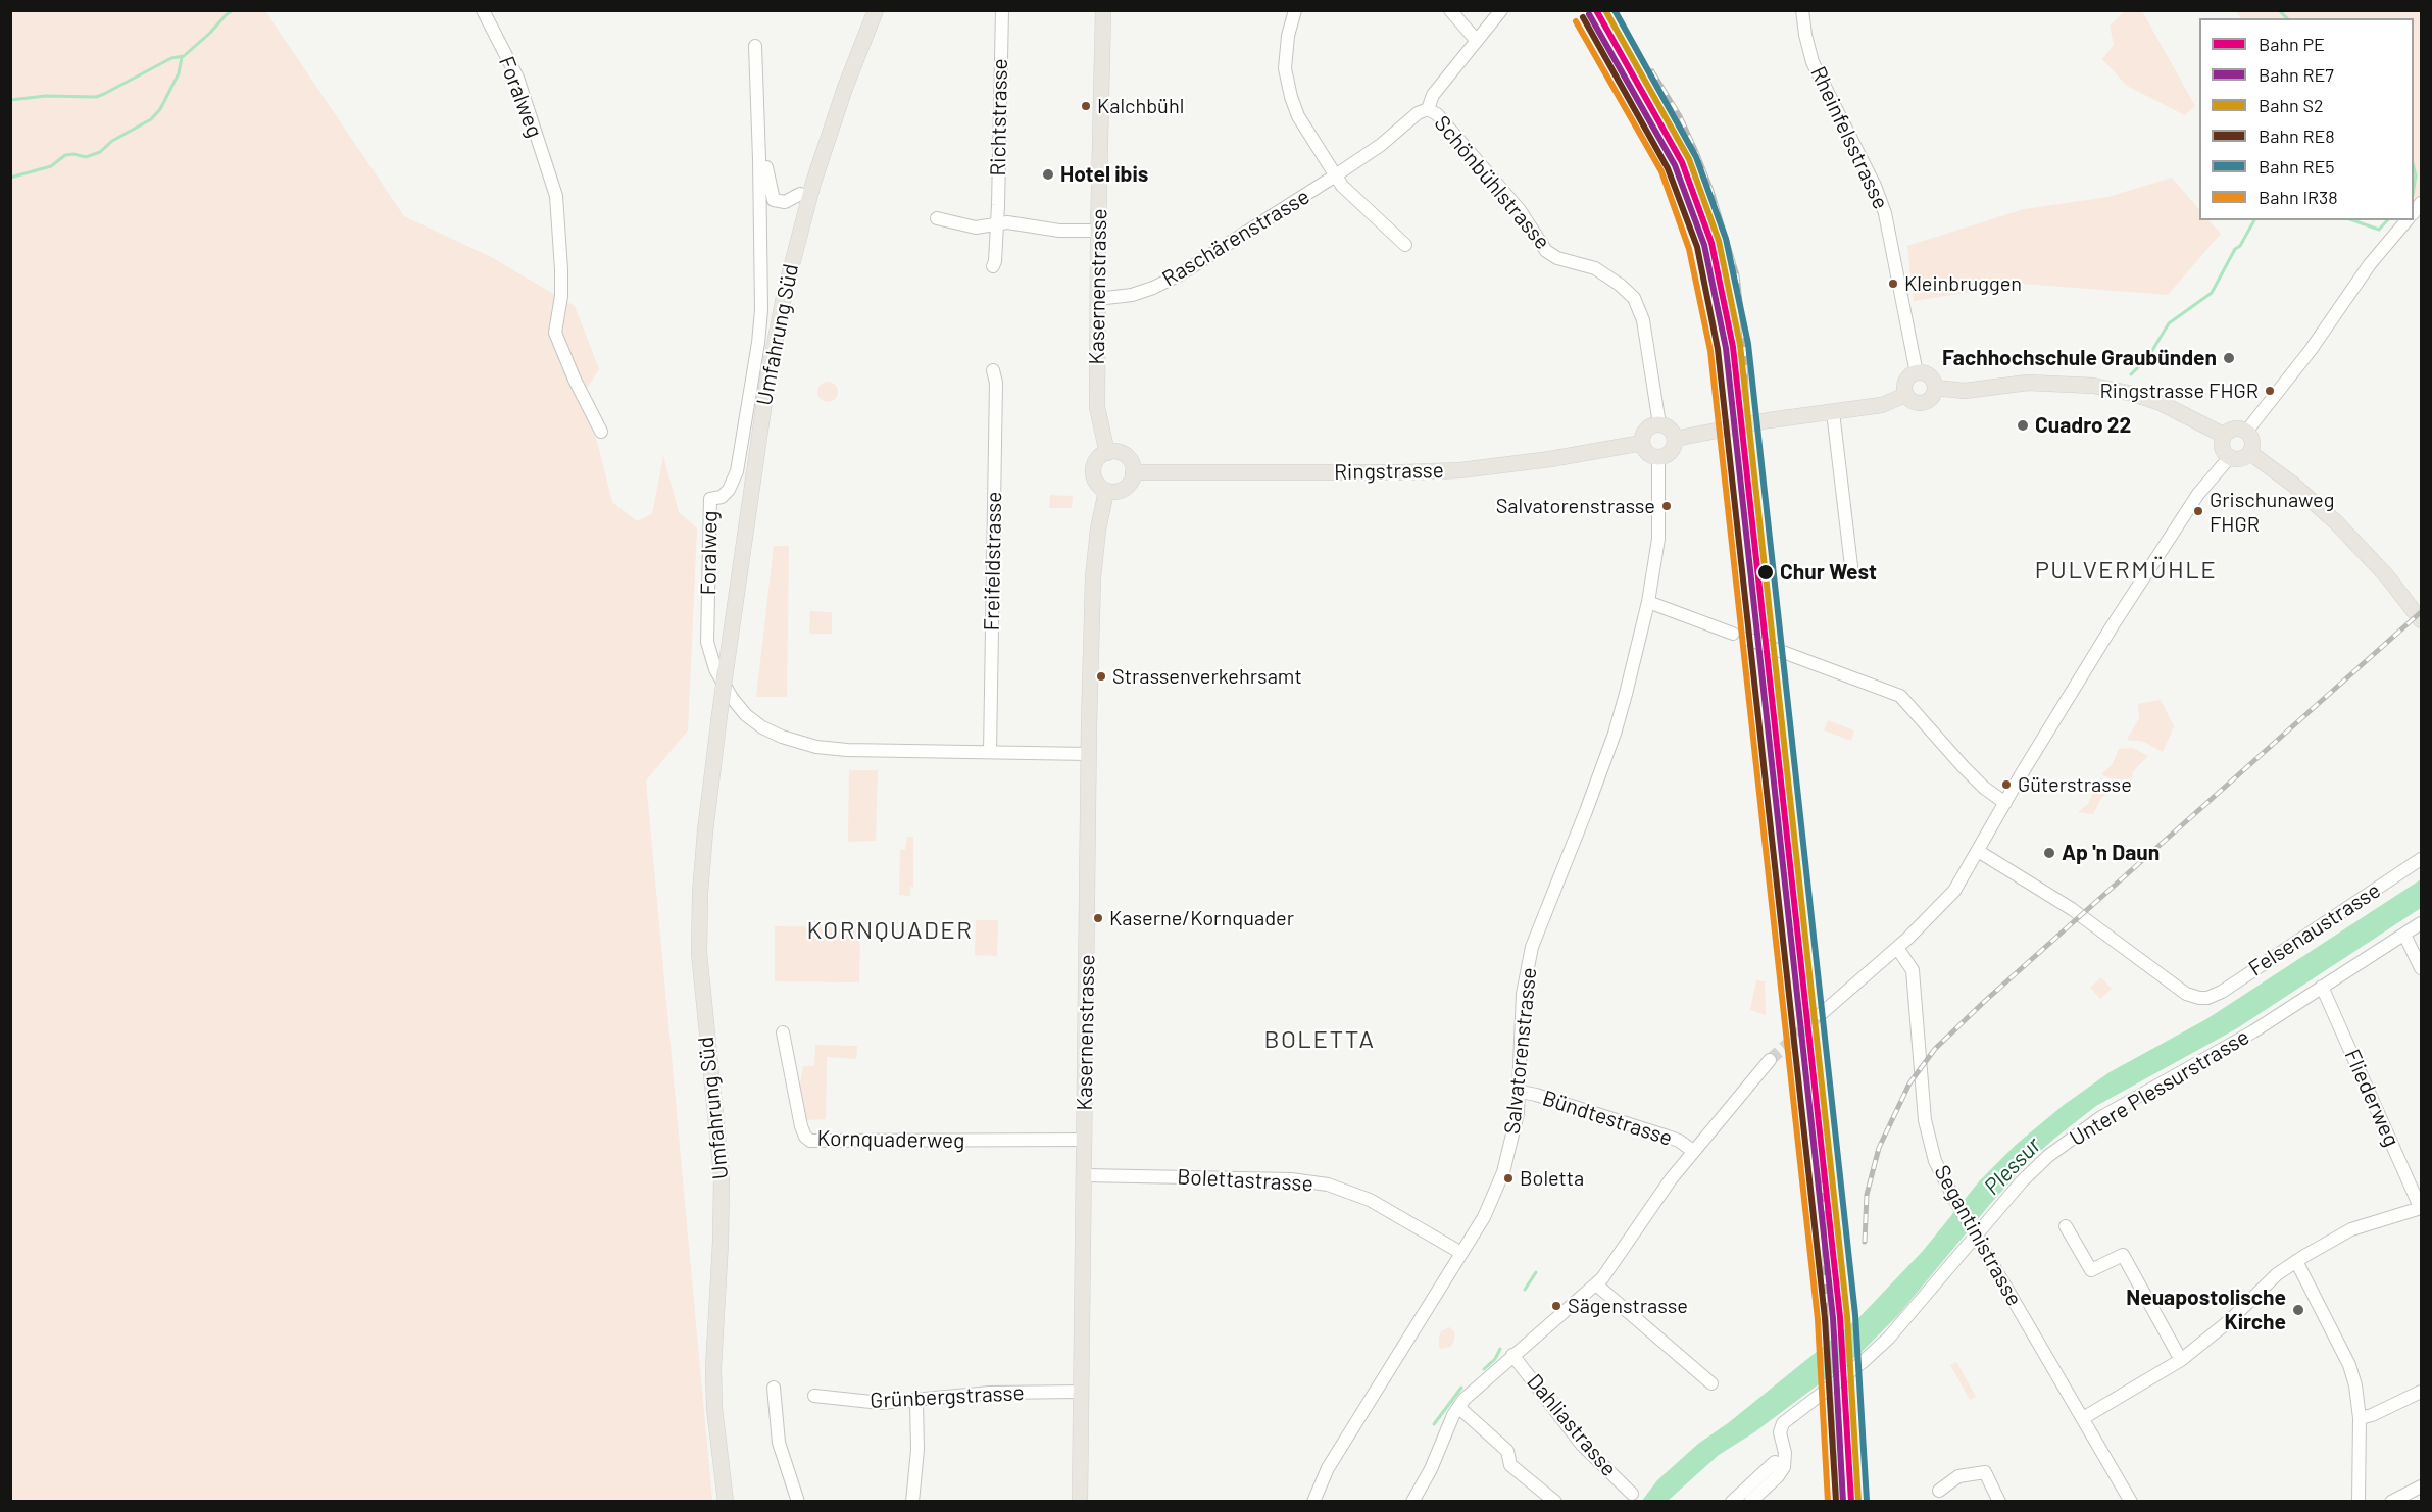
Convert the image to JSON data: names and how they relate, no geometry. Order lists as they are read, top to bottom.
{
  "streets": {
    "main road": ["Kasernenstrasse", "Umfahrung Süd", "Ringstrasse"],
    "street": [
      "Foralweg",
      "Richtstrasse",
      "Rheinfelsstrasse",
      "Schönbühlstrasse",
      "Raschärenstrasse",
      "Freifeldstrasse",
      "Felsenaustrasse",
      "Salvatorenstrasse",
      "Untere Plessurstrasse",
      "Fliederweg",
      "Bündtestrasse",
      "Kornquaderweg",
      "Bolettastrasse",
      "Segantinistrasse",
      "Grünbergstrasse",
      "Dahliastrasse"
    ]
  },
  "crossings": [
    ["Foralweg", "Kasernenstrasse"],
    ["Foralweg", "Freifeldstrasse"],
    ["Schönbühlstrasse", "Raschärenstrasse"],
    ["Schönbühlstrasse", "Ringstrasse"],
    ["Schönbühlstrasse", "Salvatorenstrasse"],
    ["Raschärenstrasse", "Kasernenstrasse"],
    ["Kasernenstrasse", "Ringstrasse"],
    ["Kasernenstrasse", "Kornquaderweg"],
    ["Kasernenstrasse", "Bolettastrasse"],
    ["Kasernenstrasse", "Grünbergstrasse"],
    ["Ringstrasse", "Salvatorenstrasse"],
    ["Salvatorenstrasse", "Bündtestrasse"],
    ["Salvatorenstrasse", "Bolettastrasse"],
    ["Untere Plessurstrasse", "Fliederweg"],
    ["Untere Plessurstrasse", "Segantinistrasse"]
  ],
  "districts": ["PULVERMÜHLE", "KORNQUADER", "BOLETTA"],
  "water": ["Plessur"],
  "places": [
    "Kalchbühl",
    "Hotel ibis",
    "Kleinbruggen",
    "Fachhochschule Graubünden",
    "Ringstrasse FHGR",
    "Cuadro 22",
    "Salvatorenstrasse",
    "Grischunaweg FHGR",
    "Chur West",
    "Strassenverkehrsamt",
    "Güterstrasse",
    "Ap 'n Daun",
    "Kaserne/Kornquader",
    "Boletta",
    "Sägenstrasse",
    "Neuapostolische Kirche"
  ],
  "lines": [
    "rail line PE",
    "rail line S2",
    "rail line RE5",
    "rail line RE7",
    "rail line RE8",
    "rail line IR38"
  ],
  "legend": [
    "Bahn PE",
    "Bahn RE7",
    "Bahn S2",
    "Bahn RE8",
    "Bahn RE5",
    "Bahn IR38"
  ]
}
